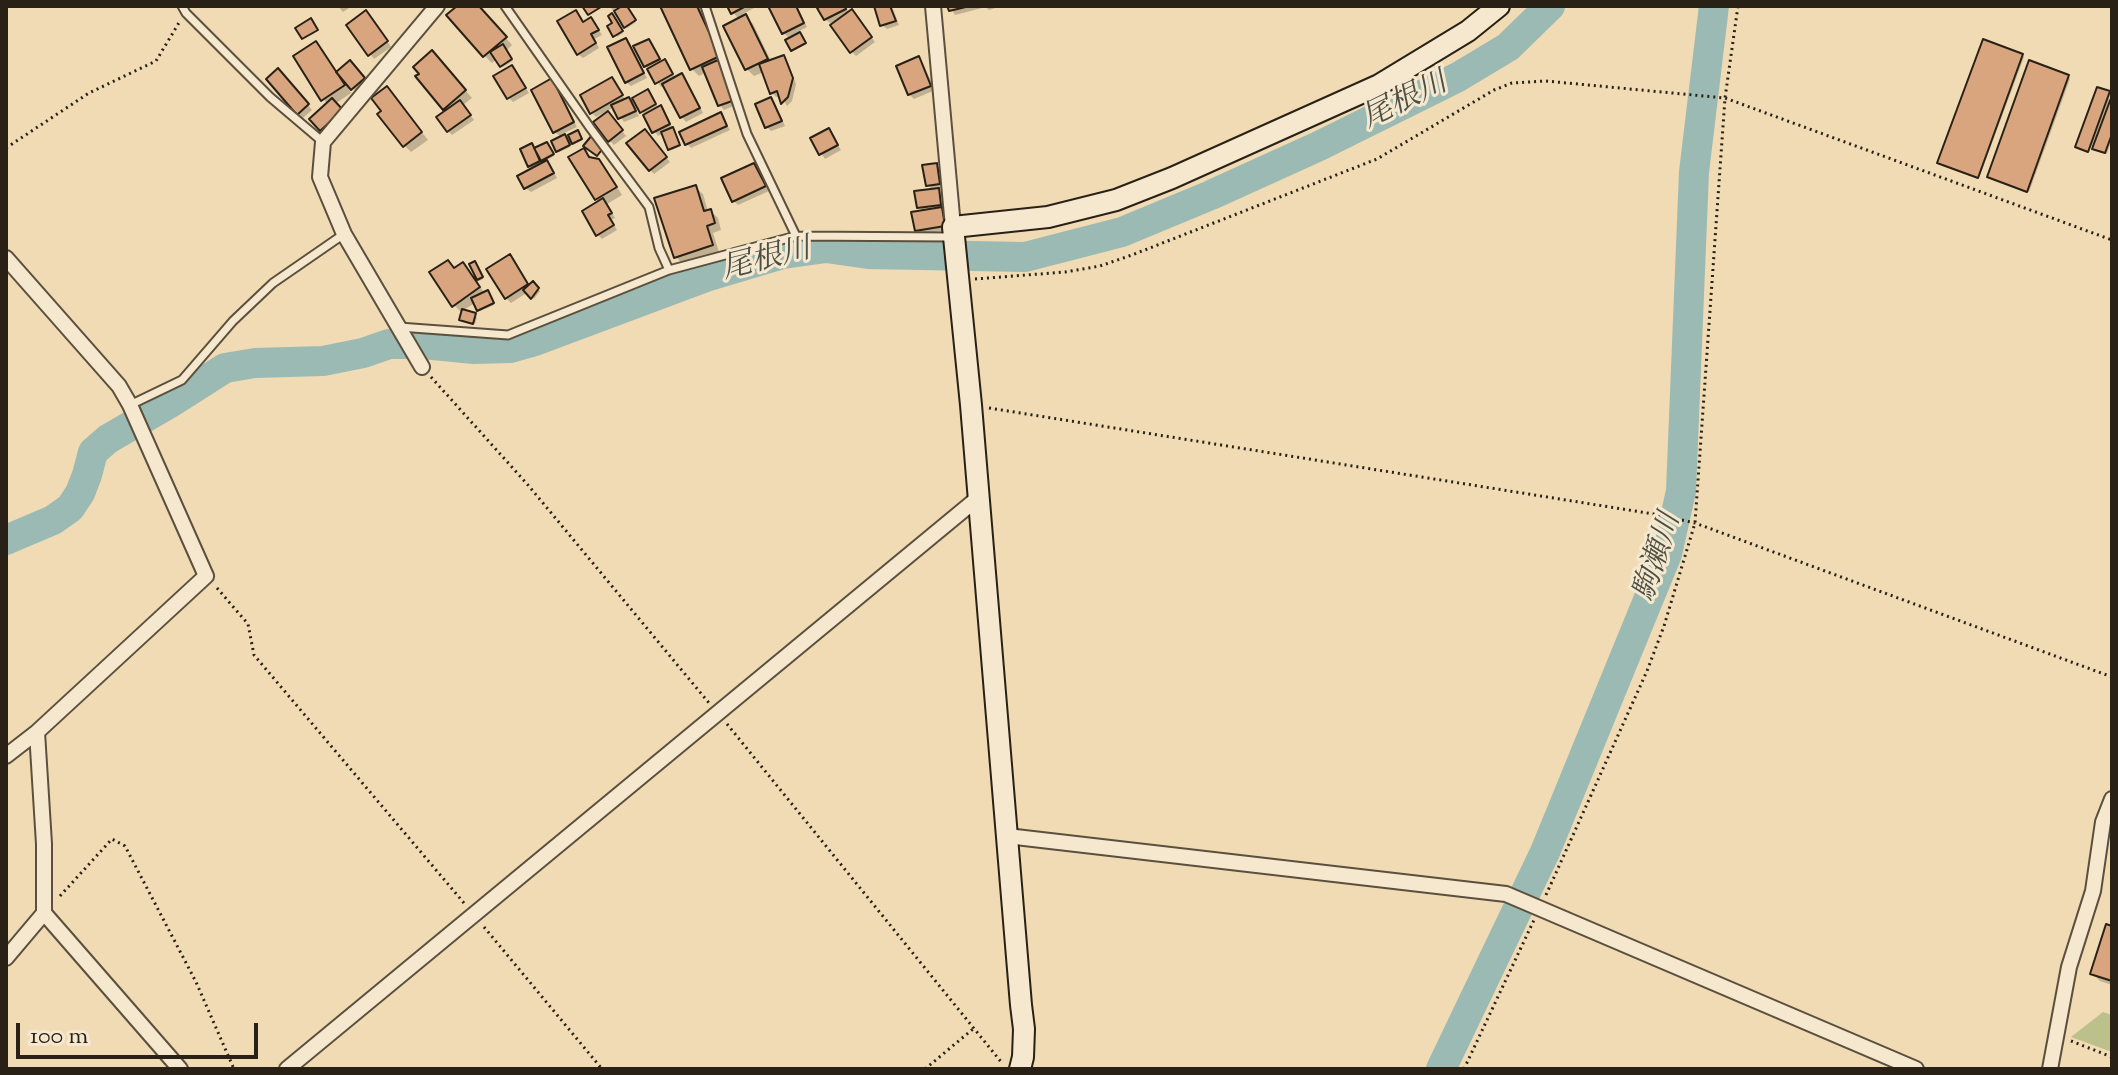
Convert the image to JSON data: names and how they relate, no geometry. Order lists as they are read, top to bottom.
{
  "water": ["尾根川", "駒瀬川"],
  "scale_bar": "100 m"
}
